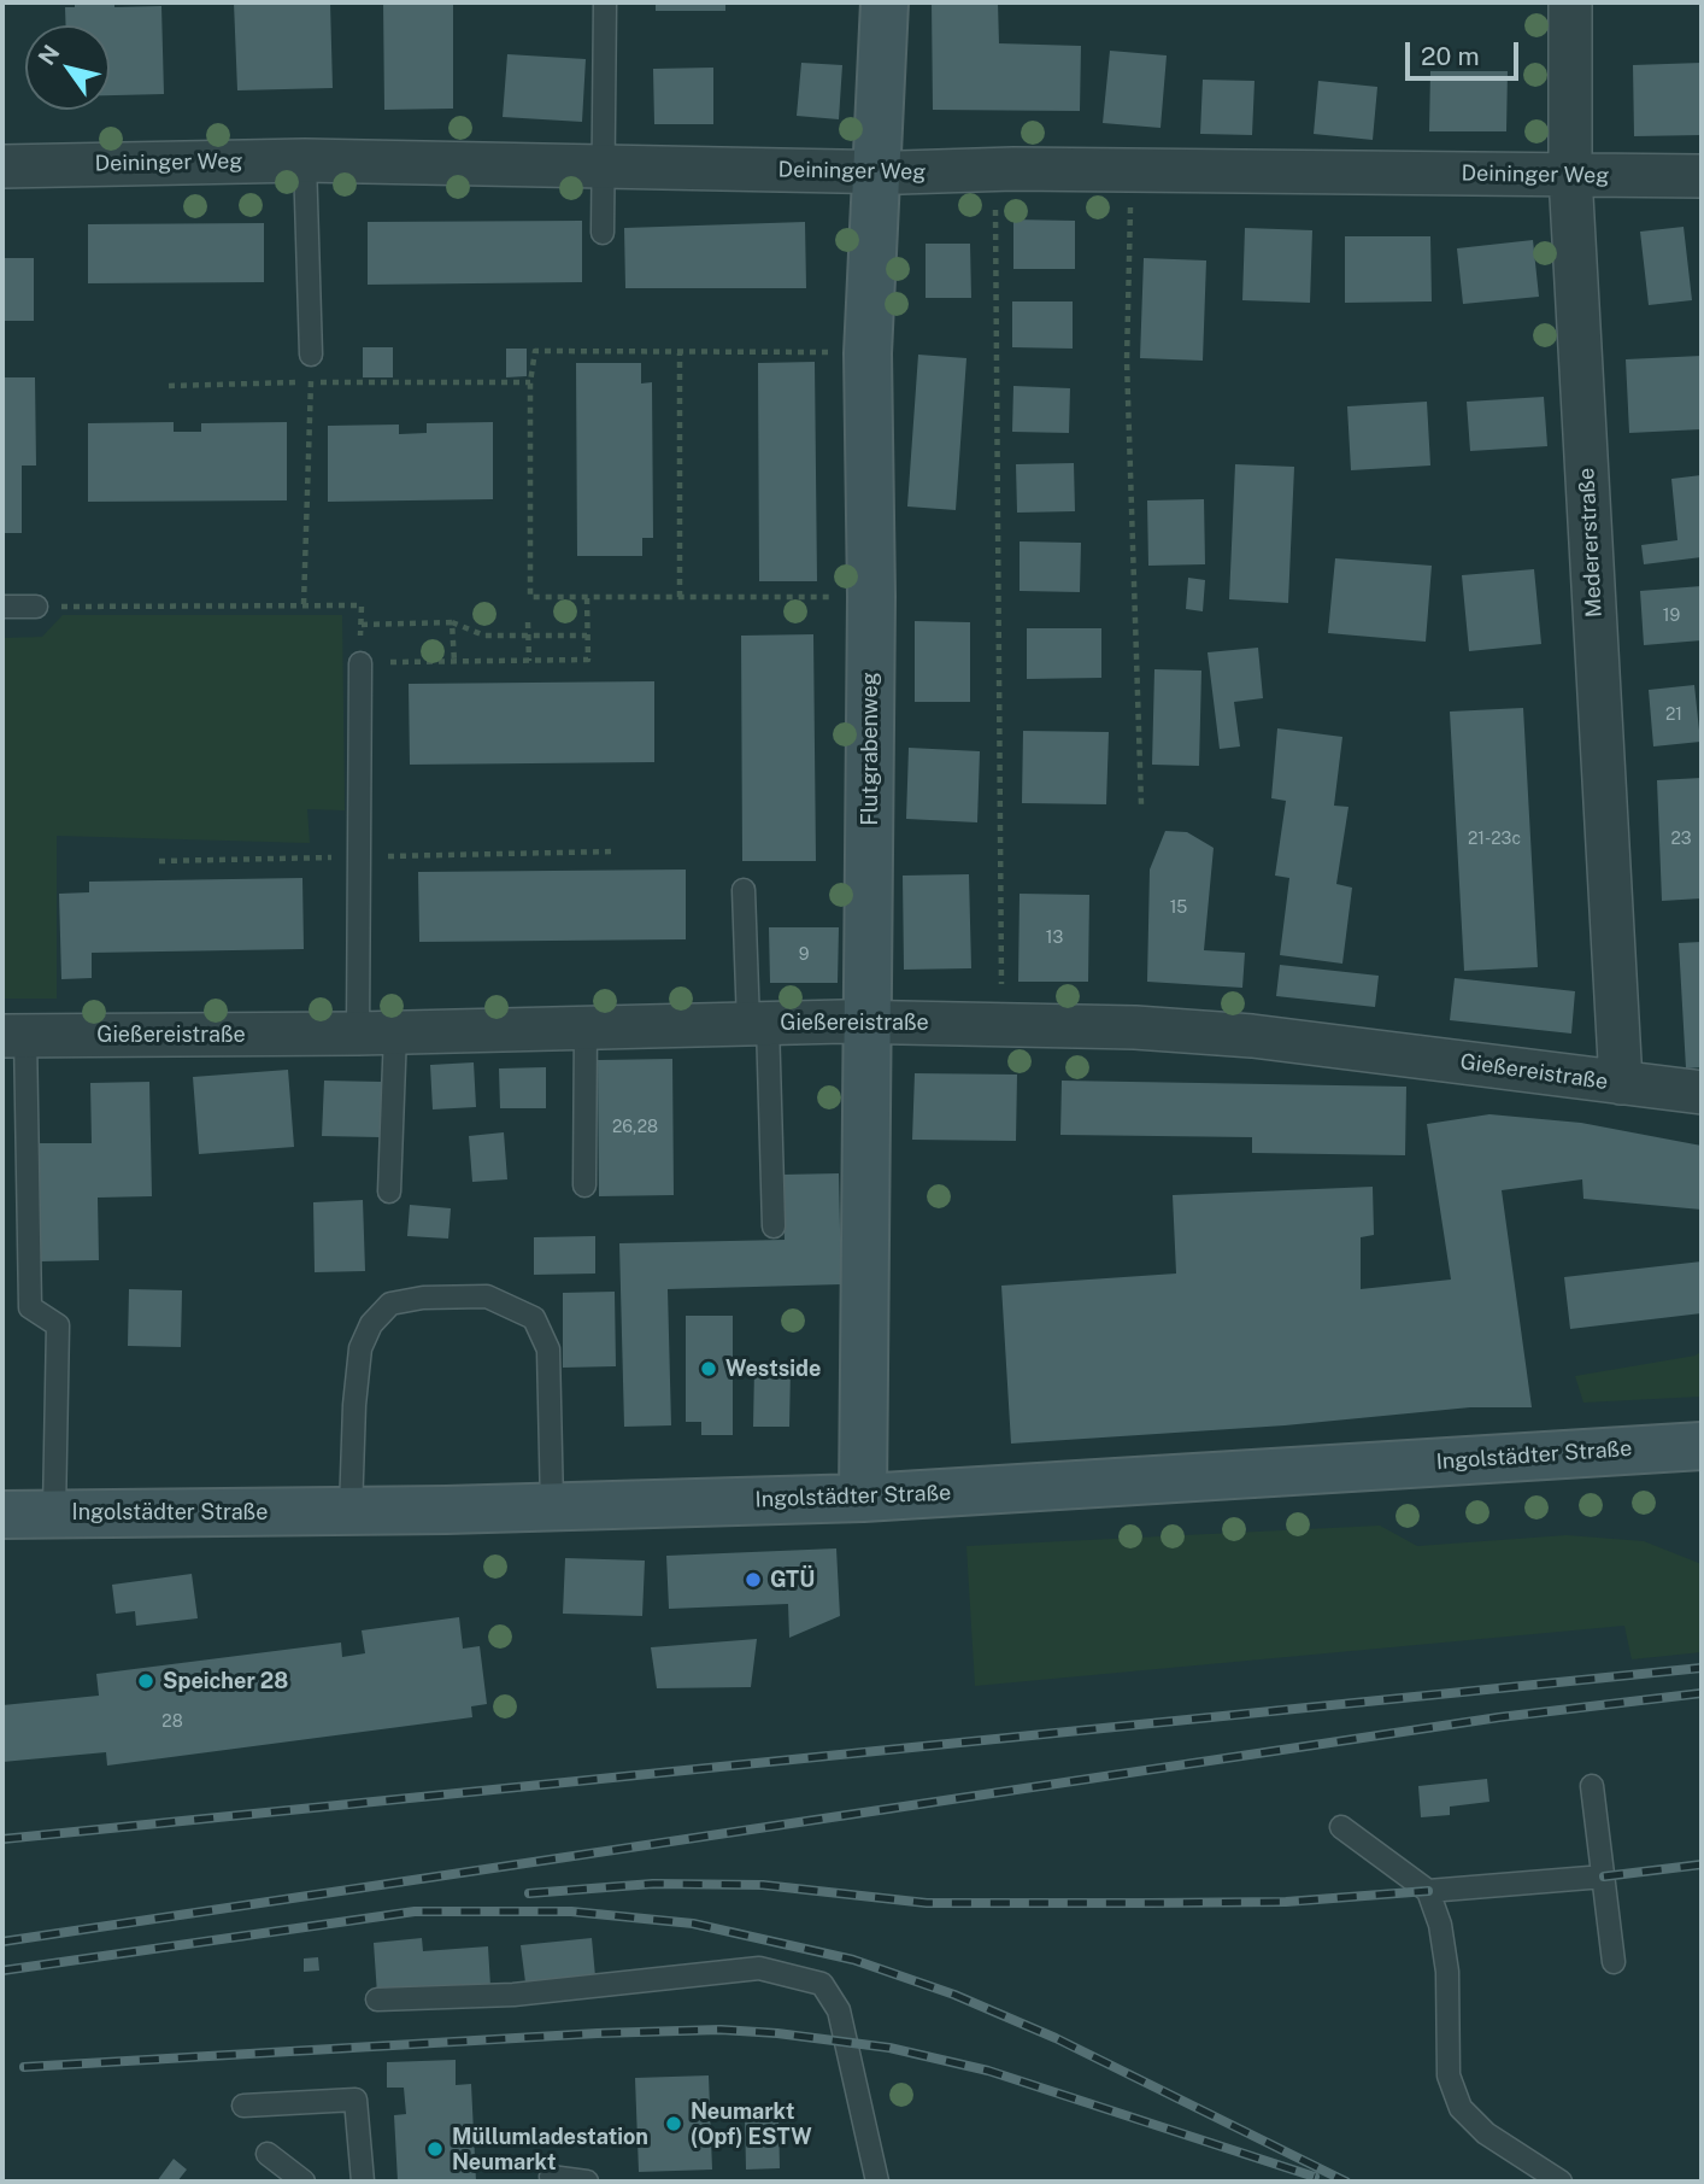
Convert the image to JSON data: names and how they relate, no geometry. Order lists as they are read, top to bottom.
{
  "streets": {
    "street": [
      "Deininger Weg",
      "Medererstraße",
      "Flutgrabenweg",
      "Gießereistraße",
      "Ingolstädter Straße"
    ]
  },
  "crossings": [
    ["Deininger Weg", "Medererstraße"],
    ["Deininger Weg", "Flutgrabenweg"],
    ["Medererstraße", "Gießereistraße"],
    ["Flutgrabenweg", "Gießereistraße"],
    ["Flutgrabenweg", "Ingolstädter Straße"]
  ],
  "places": [
    "Westside",
    "GTÜ",
    "Speicher 28",
    "Neumarkt (Opf) ESTW",
    "Müllumladestation Neumarkt"
  ],
  "house_numbers": [
    "19",
    "21",
    "21-23c",
    "23",
    "15",
    "13",
    "9",
    "26,28",
    "28"
  ],
  "scale_bar": "20 m",
  "north": "top left"
}
